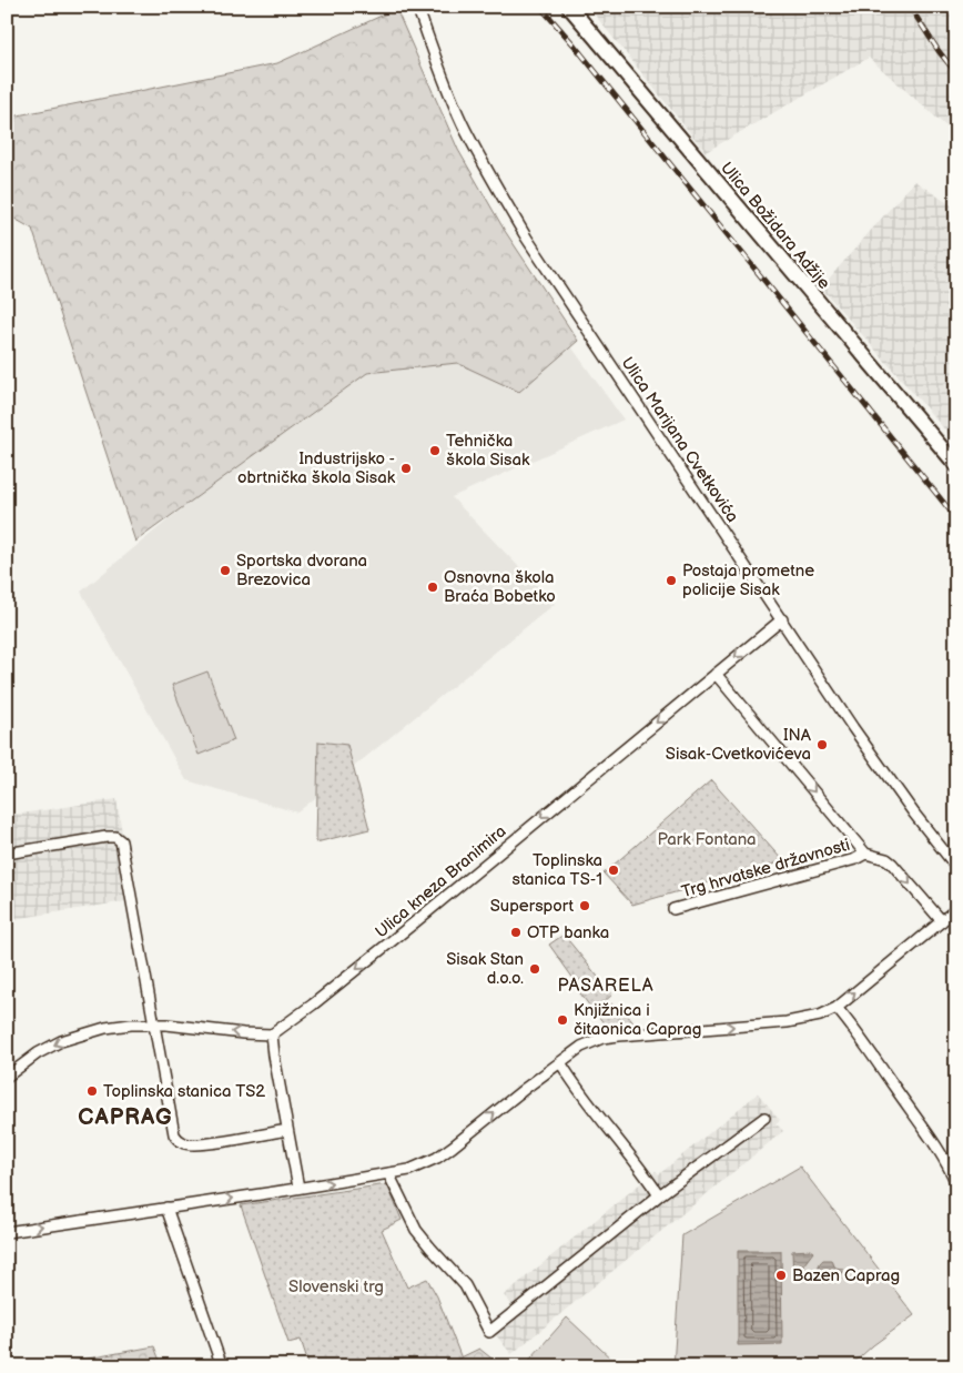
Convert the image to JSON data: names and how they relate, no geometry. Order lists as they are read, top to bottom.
{
  "streets": {
    "main road": ["Ulica Božidara Adžije"],
    "street": ["Ulica Marijana Cvetkovića", "Trg hrvatske državnosti", "Ulica kneza Branimira"]
  },
  "crossings": [
    ["Ulica Marijana Cvetkovića", "Ulica kneza Branimira"]
  ],
  "one_way": ["Ulica kneza Branimira"],
  "districts": ["PASARELA", "CAPRAG"],
  "parks": ["Park Fontana", "Slovenski trg"],
  "places": [
    "Tehnička škola Sisak",
    "Industrijsko - obrtnička škola Sisak",
    "Sportska dvorana Brezovica",
    "Postaja prometne policije Sisak",
    "Osnovna škola Braća Bobetko",
    "INA Sisak-Cvetkovićeva",
    "Toplinska stanica TS-1",
    "Supersport",
    "OTP banka",
    "Sisak Stan d.o.o.",
    "Knjižnica i čitaonica Caprag",
    "Toplinska stanica TS2",
    "Bazen Caprag"
  ]
}
